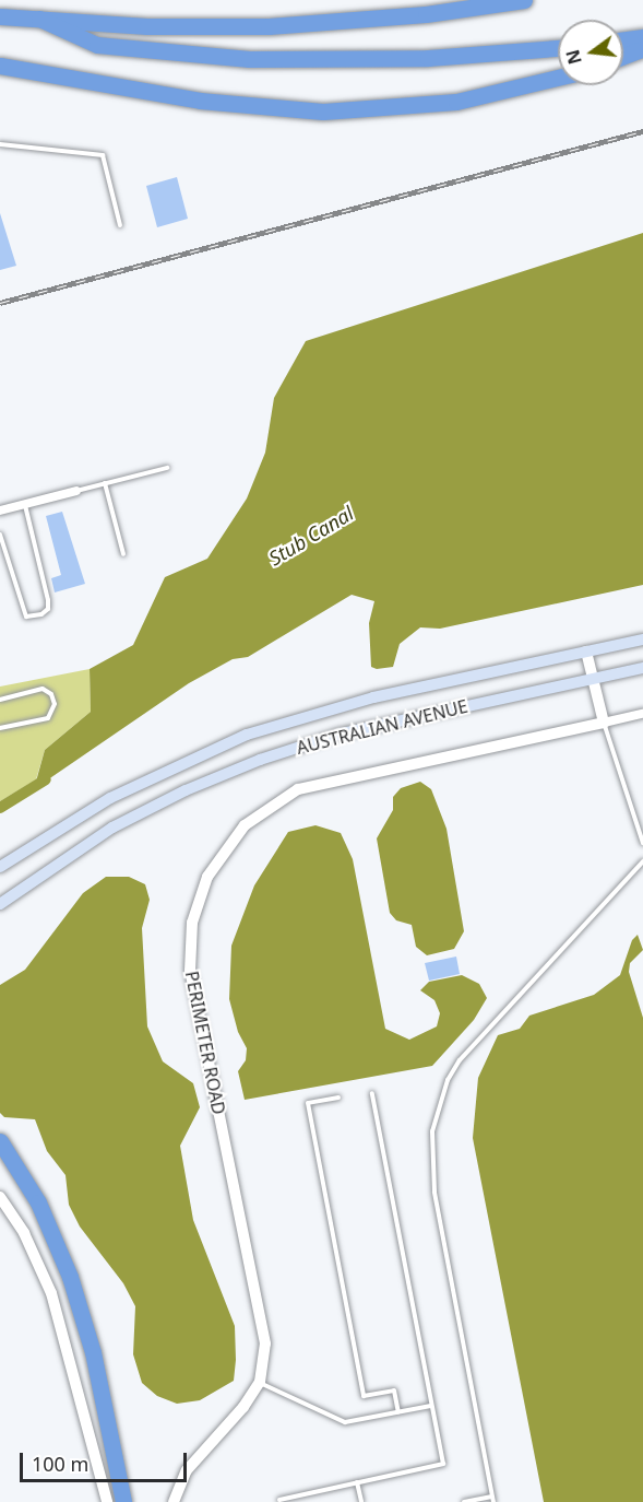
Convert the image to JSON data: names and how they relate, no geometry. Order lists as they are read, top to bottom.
{
  "streets": {
    "main road": ["AUSTRALIAN AVENUE"],
    "street": ["PERIMETER ROAD"]
  },
  "water": ["Stub Canal"],
  "scale_bar": "100 m",
  "north": "left"
}
